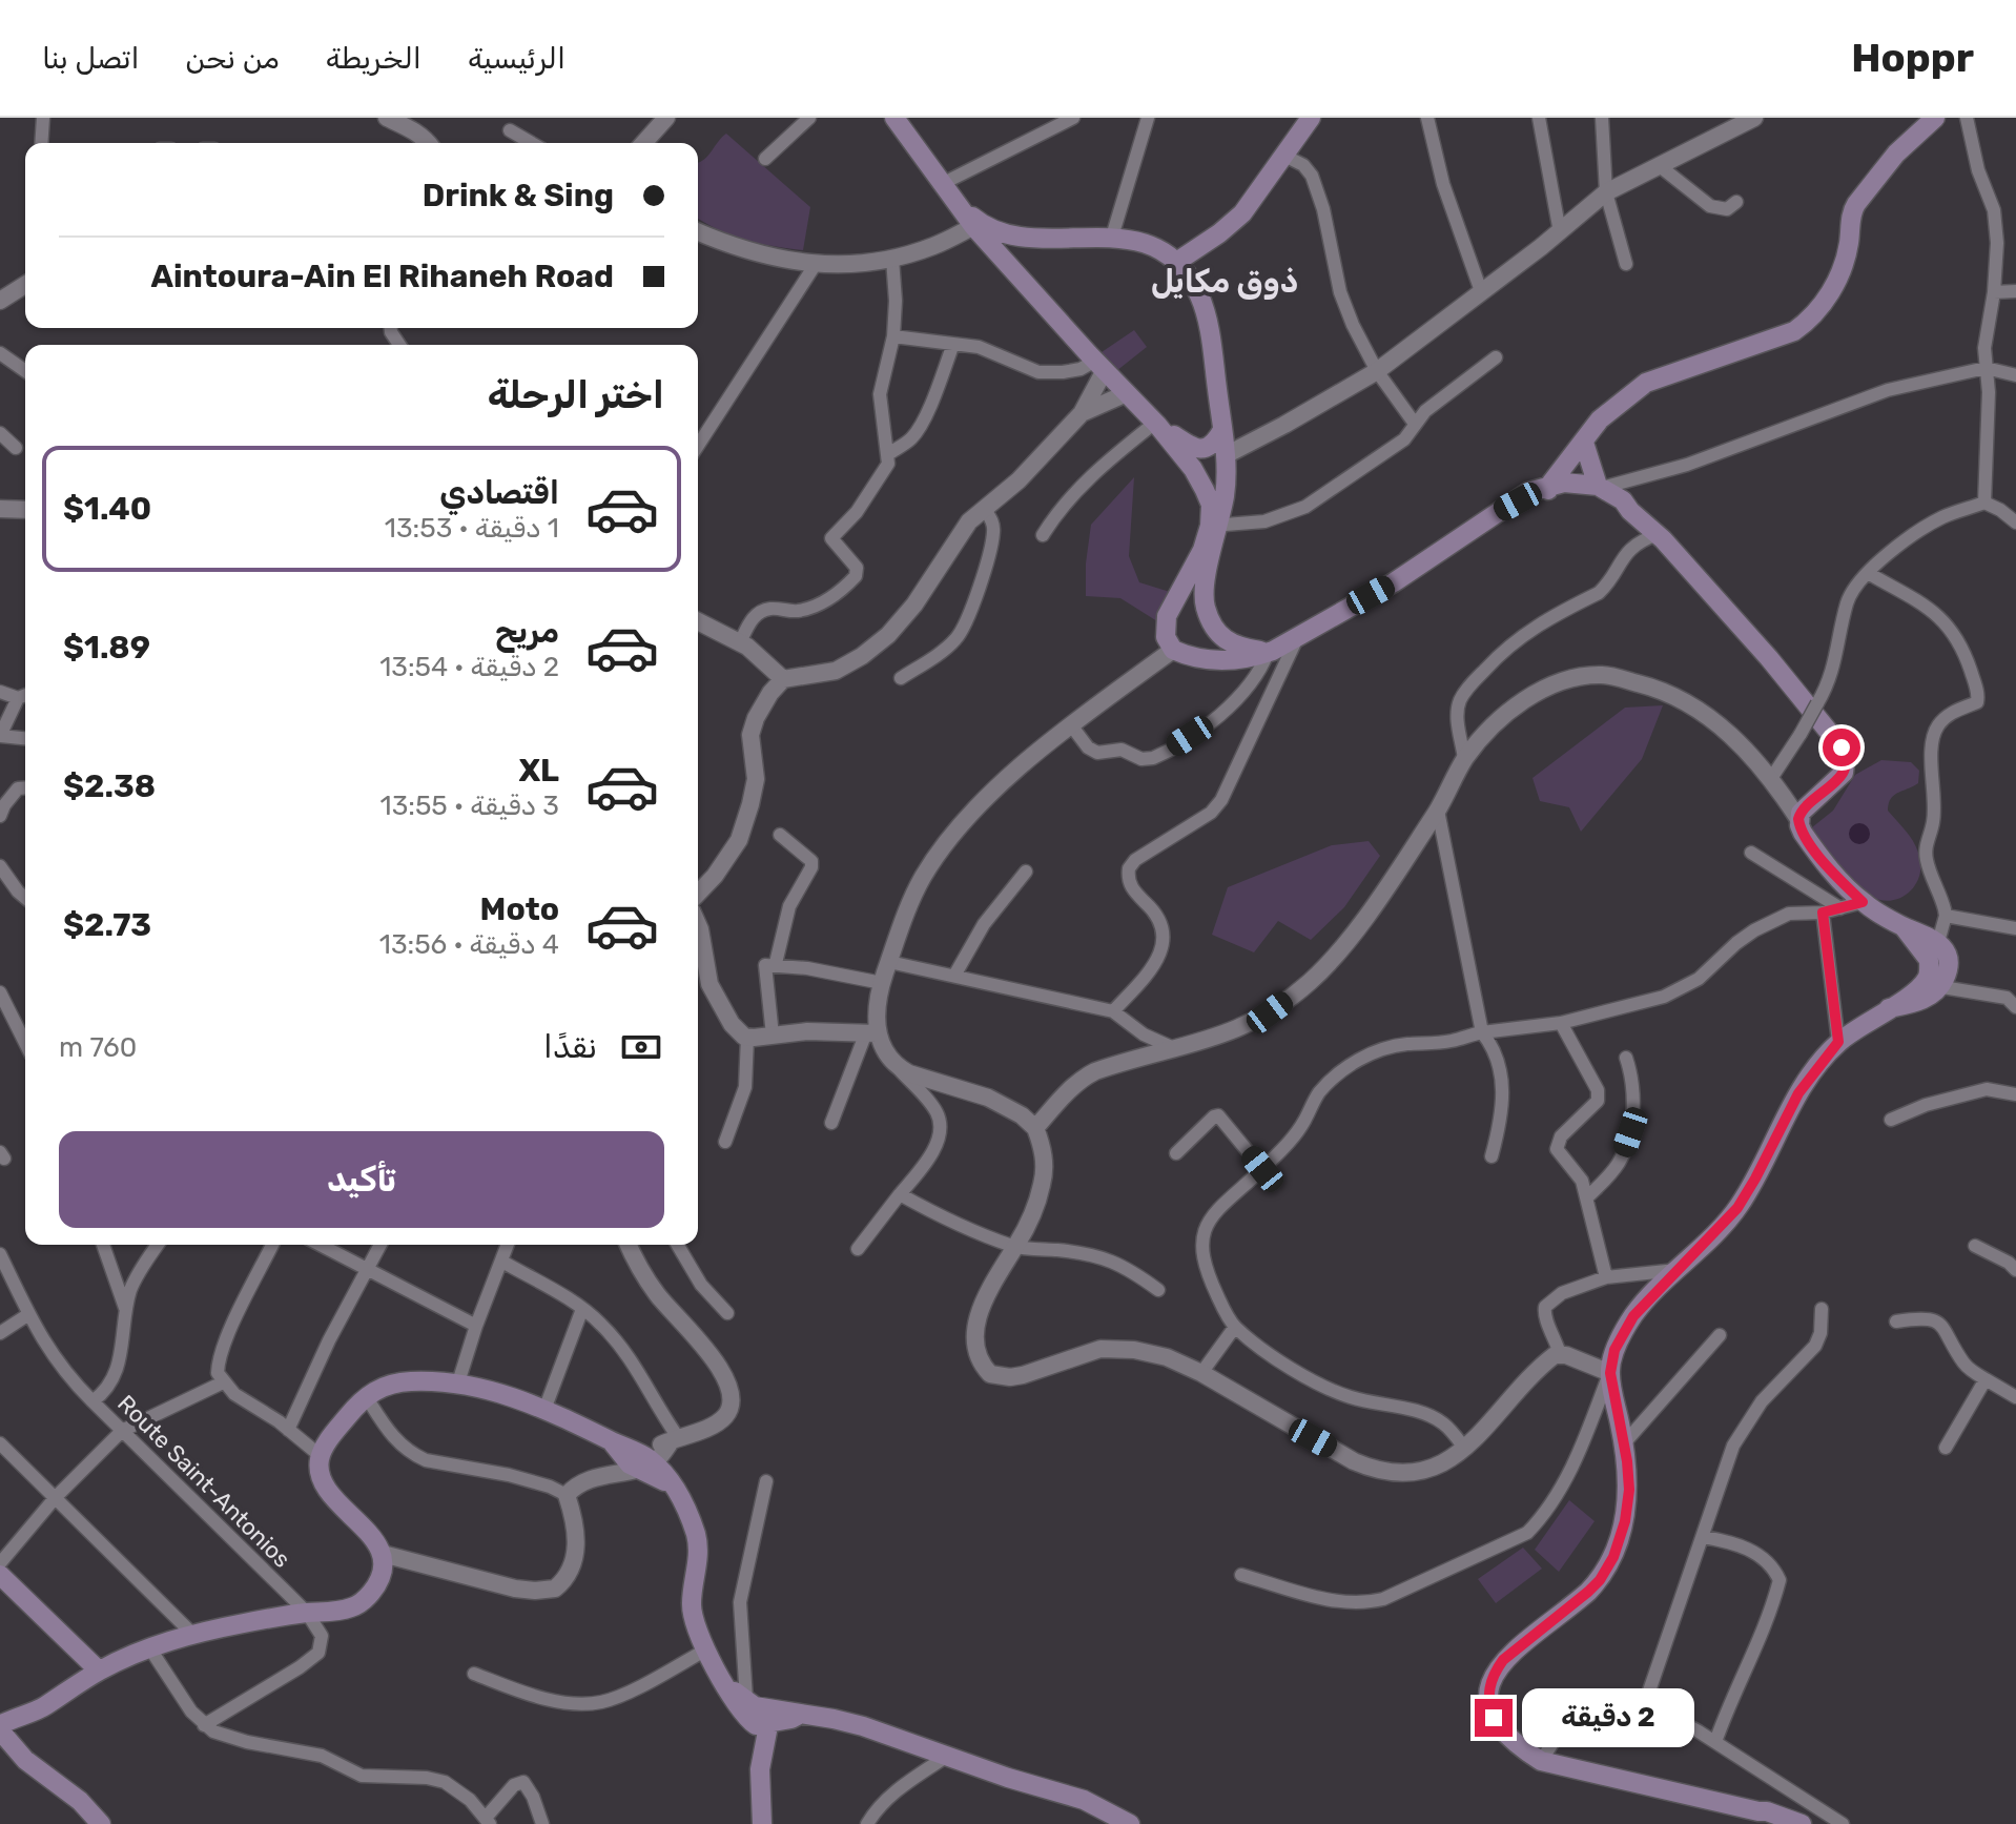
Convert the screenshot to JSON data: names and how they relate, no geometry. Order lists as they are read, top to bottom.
{
  "streets": {
    "street": ["Route Saint-Antonios"]
  },
  "districts": ["ذوق مكايل"],
  "page": {
    "header": "Hoppr",
    "nav": [
      "الرئيسية",
      "الخريطة",
      "من نحن",
      "اتصل بنا"
    ],
    "banner": ["Drink & Sing", "Aintoura-Ain El Rihaneh Road"],
    "heading": "اختر الرحلة",
    "list": [
      {
        "name": "اقتصادي",
        "note": "1 دقيقة · 13:53",
        "value": "$1.40"
      },
      {
        "name": "مريح",
        "note": "2 دقيقة · 13:54",
        "value": "$1.89"
      },
      {
        "name": "XL",
        "note": "3 دقيقة · 13:55",
        "value": "$2.38"
      },
      {
        "name": "Moto",
        "note": "4 دقيقة · 13:56",
        "value": "$2.73"
      }
    ],
    "pay": ["نقدًا", "760 m"],
    "buttons": "تأكيد",
    "bubble": "2 دقيقة"
  }
}
